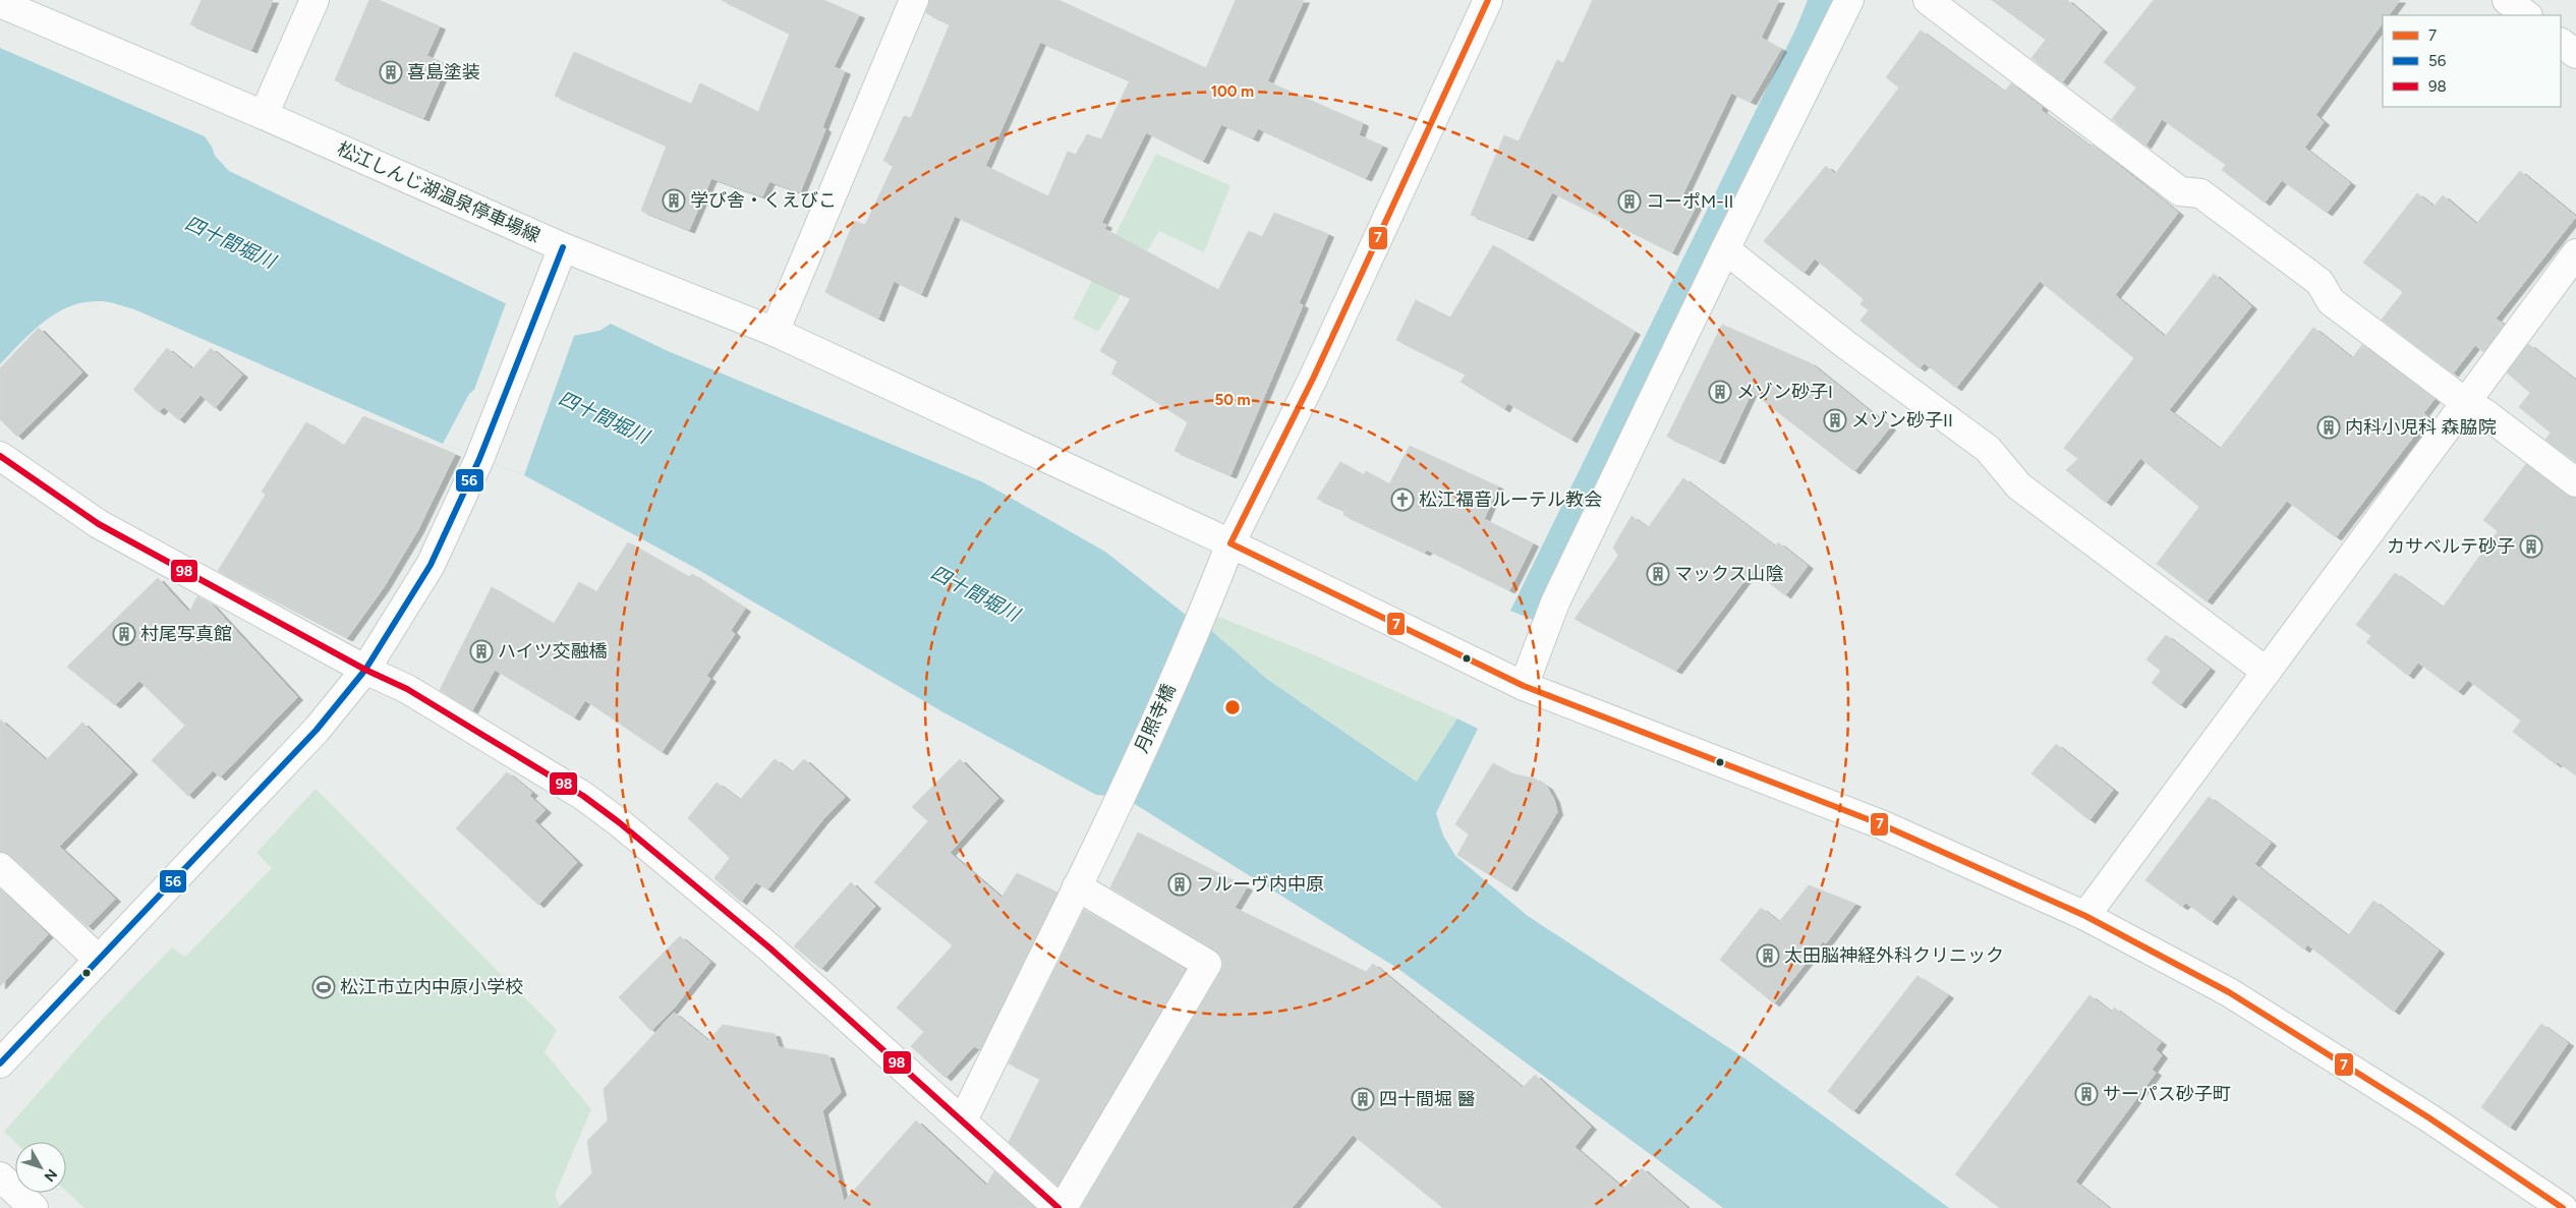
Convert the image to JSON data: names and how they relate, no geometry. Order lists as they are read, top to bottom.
{
  "streets": {
    "street": ["松江しんじ湖温泉停車場線", "月照寺橋"]
  },
  "water": ["四十間堀川"],
  "places": {
    "building": [
      "喜島塗装",
      "学び舎・くえびこ",
      "コーポM-II",
      "メゾン砂子I",
      "メゾン砂子II",
      "内科小児科 森脇院",
      "カサベルテ砂子",
      "マックス山陰",
      "村尾写真館",
      "ハイツ交融橋",
      "フルーヴ内中原",
      "太田脳神経外科クリニック",
      "サーパス砂子町",
      "四十間堀 醫"
    ],
    "church": ["松江福音ルーテル教会"],
    "sports": ["松江市立内中原小学校"]
  },
  "lines": ["transit line 7", "transit line 56", "transit line 98"],
  "legend": ["7", "56", "98"],
  "north": "bottom right",
  "rings": ["100 m", "50 m"]
}
